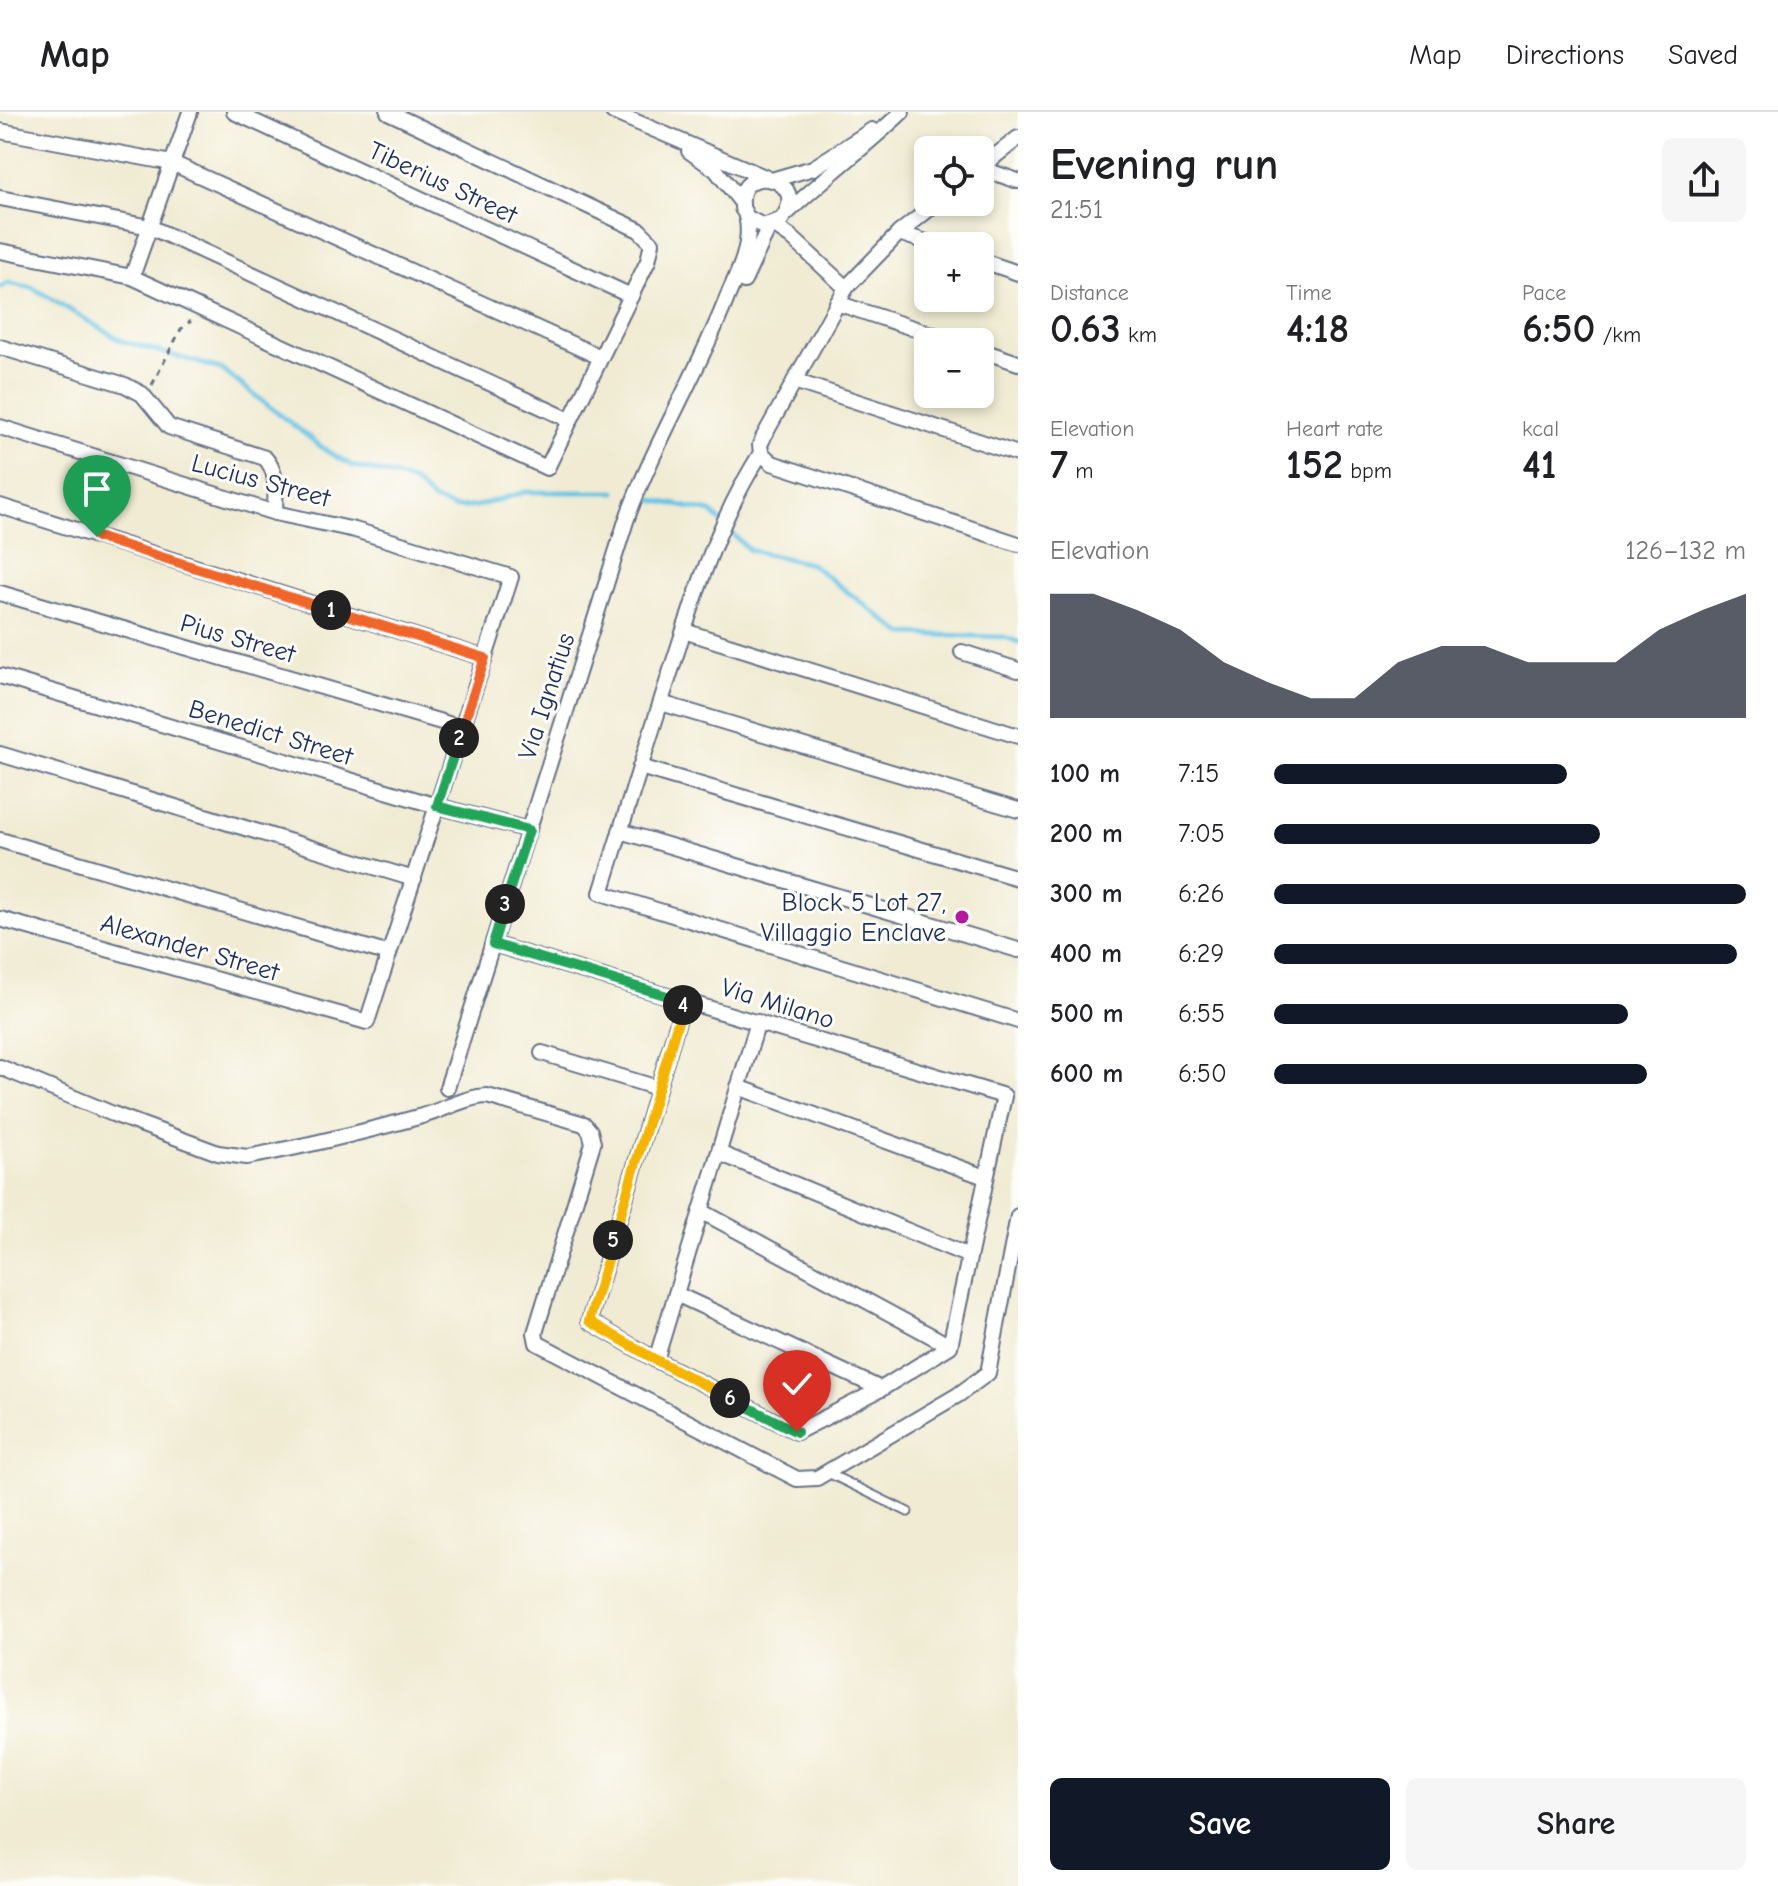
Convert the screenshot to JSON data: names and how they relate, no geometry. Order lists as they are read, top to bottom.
{
  "streets": {
    "street": [
      "Tiberius Street",
      "Lucius Street",
      "Pius Street",
      "Via Ignatius",
      "Benedict Street",
      "Alexander Street",
      "Via Milano"
    ]
  },
  "crossings": [
    ["Via Ignatius", "Benedict Street"],
    ["Via Ignatius", "Via Milano"]
  ],
  "places": ["Block 5 Lot 27, Villaggio Enclave"],
  "page": {
    "header": "Map",
    "nav": ["Map", "Directions", "Saved"],
    "heading": ["Evening run", "21:51"],
    "map_buttons": ["+", "−"],
    "stats": [
      ["Distance", "0.63 km"],
      ["Time", "4:18"],
      ["Pace", "6:50 /km"],
      ["Elevation", "7 m"],
      ["Heart rate", "152 bpm"],
      ["kcal", "41"]
    ],
    "chart": ["Elevation", "126–132 m"],
    "pins": [
      "1",
      "2",
      "3",
      "4",
      "5",
      "6"
    ],
    "list": [
      {
        "name": "100 m",
        "note": "7:15"
      },
      {
        "name": "200 m",
        "note": "7:05"
      },
      {
        "name": "300 m",
        "note": "6:26"
      },
      {
        "name": "400 m",
        "note": "6:29"
      },
      {
        "name": "500 m",
        "note": "6:55"
      },
      {
        "name": "600 m",
        "note": "6:50"
      }
    ],
    "buttons": ["Save", "Share"]
  }
}
